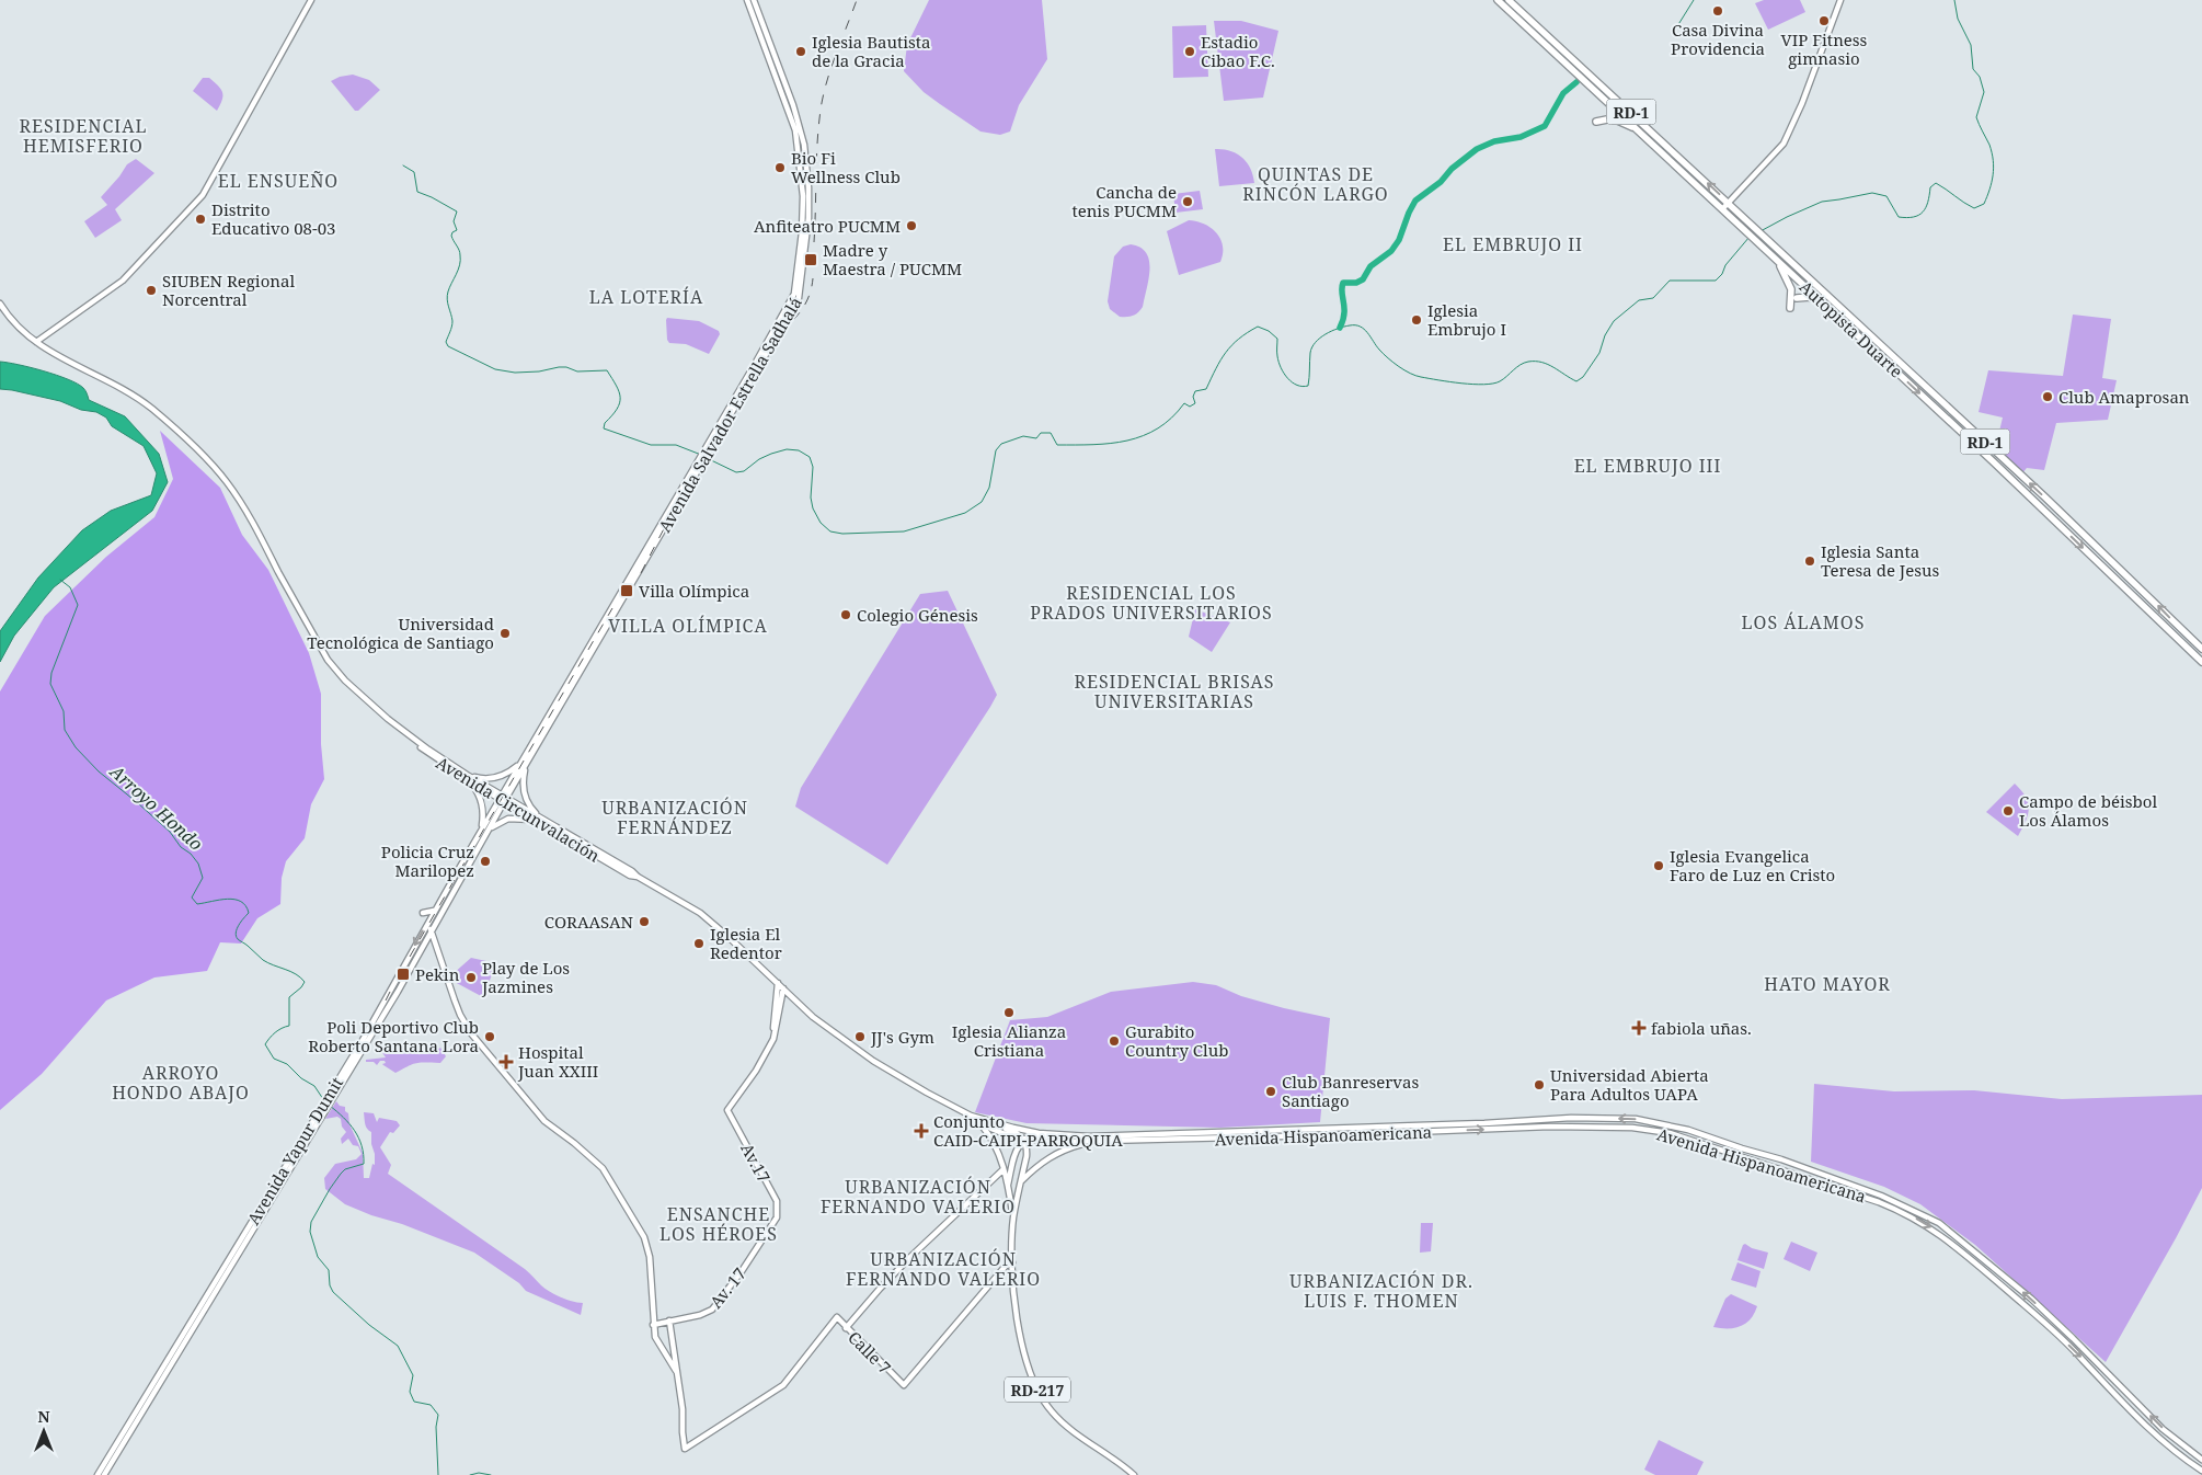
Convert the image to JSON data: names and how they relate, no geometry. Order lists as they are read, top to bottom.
{
  "streets": {
    "highway": ["RD-1", "Autopista Duarte"],
    "main road": [
      "Avenida Salvador Estrella Sadhalá",
      "Avenida Circunvalación",
      "Avenida Hispanoamericana",
      "Avenida Yapur Dumit",
      "Av.17",
      "Av. 17",
      "Calle 7",
      "RD-217"
    ]
  },
  "crossings": [
    ["Avenida Salvador Estrella Sadhalá", "Avenida Circunvalación"],
    ["Avenida Salvador Estrella Sadhalá", "Avenida Yapur Dumit"],
    ["Avenida Circunvalación", "Avenida Hispanoamericana"],
    ["Avenida Circunvalación", "Avenida Yapur Dumit"],
    ["Av.17", "Av. 17"],
    ["Calle 7", "RD-217"]
  ],
  "districts": [
    "RESIDENCIAL HEMISFERIO",
    "QUINTAS DE RINCÓN LARGO",
    "EL ENSUEÑO",
    "EL EMBRUJO II",
    "LA LOTERÍA",
    "EL EMBRUJO III",
    "RESIDENCIAL LOS PRADOS UNIVERSITARIOS",
    "LOS ÁLAMOS",
    "VILLA OLÍMPICA",
    "RESIDENCIAL BRISAS UNIVERSITARIAS",
    "URBANIZACIÓN FERNÁNDEZ",
    "HATO MAYOR",
    "ARROYO HONDO ABAJO",
    "URBANIZACIÓN FERNANDO VALERIO",
    "ENSANCHE LOS HÉROES",
    "URBANIZACIÓN FERNANDO VALERIO",
    "URBANIZACIÓN DR. LUIS F. THOMEN"
  ],
  "water": ["Arroyo Hondo"],
  "places": {
    "other": [
      "Casa Divina Providencia",
      "VIP Fitness gimnasio",
      "Iglesia Bautista de la Gracia",
      "Estadio Cibao F.C.",
      "Bio Fi Wellness Club",
      "Cancha de tenis PUCMM",
      "Distrito Educativo 08-03",
      "Anfiteatro PUCMM",
      "SIUBEN Regional Norcentral",
      "Iglesia Embrujo I",
      "Club Amaprosan",
      "Iglesia Santa Teresa de Jesus",
      "Colegio Génesis",
      "Universidad Tecnológica de Santiago",
      "Campo de béisbol Los Álamos",
      "Policia Cruz Marilopez",
      "Iglesia Evangelica Faro de Luz en Cristo",
      "CORAASAN",
      "Iglesia El Redentor",
      "Play de Los Jazmines",
      "Iglesia Alianza Cristiana",
      "Poli Deportivo Club Roberto Santana Lora",
      "JJ's Gym",
      "Gurabito Country Club",
      "Universidad Abierta Para Adultos UAPA",
      "Club Banreservas Santiago"
    ],
    "transit": ["Madre y Maestra / PUCMM", "Villa Olímpica", "Pekin"],
    "health": ["fabiola uñas.", "Hospital Juan XXIII", "Conjunto CAID-CAIPI-PARROQUIA"]
  },
  "north": "top"
}
